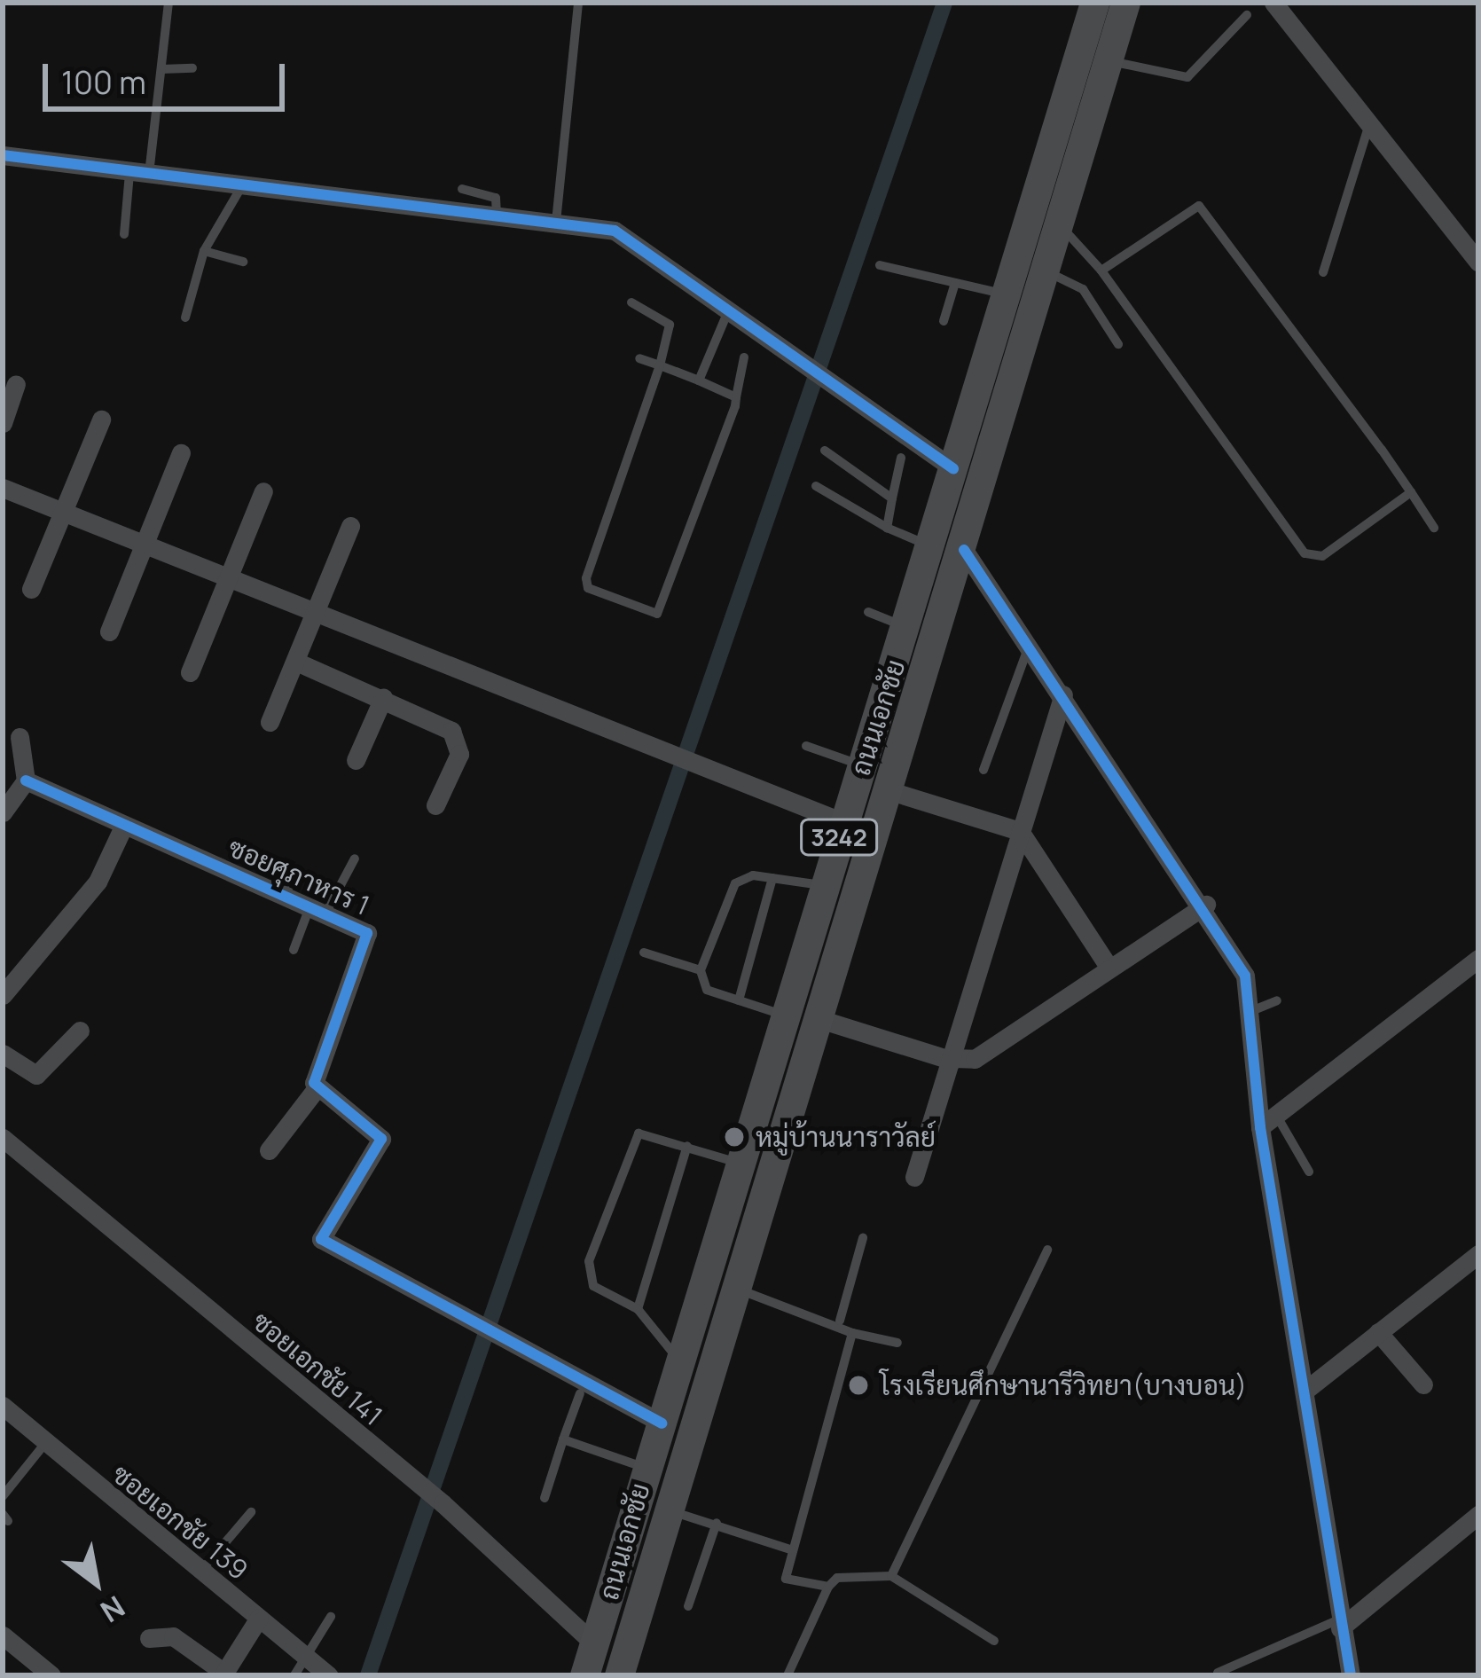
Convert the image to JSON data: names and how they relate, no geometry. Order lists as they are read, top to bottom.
{
  "streets": {
    "main road": ["ถนนเอกชัย", "3242"],
    "street": ["ซอยศุภาหาร 1", "ซอยเอกชัย 141", "ซอยเอกชัย 139"]
  },
  "crossings": [
    ["ถนนเอกชัย", "ซอยเอกชัย 141"]
  ],
  "places": ["หมู่บ้านนาราวัลย์", "โรงเรียนศึกษานารีวิทยา(บางบอน)"],
  "scale_bar": "100 m",
  "north": "bottom right"
}
